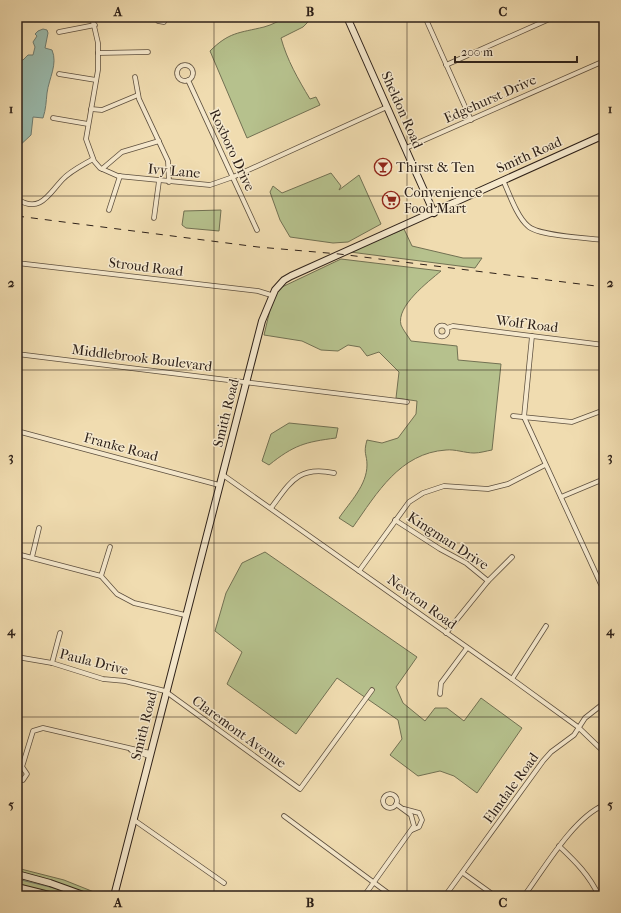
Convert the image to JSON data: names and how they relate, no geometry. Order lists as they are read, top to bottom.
{
  "streets": {
    "main road": ["Sheldon Road", "Smith Road"],
    "street": [
      "Edgehurst Drive",
      "Roxboro Drive",
      "Ivy Lane",
      "Stroud Road",
      "Wolf Road",
      "Middlebrook Boulevard",
      "Franke Road",
      "Kingman Drive",
      "Newton Road",
      "Paula Drive",
      "Claremont Avenue",
      "Elmdale Road"
    ]
  },
  "crossings": [
    ["Edgehurst Drive", "Sheldon Road"],
    ["Sheldon Road", "Smith Road"],
    ["Sheldon Road", "Ivy Lane"],
    ["Roxboro Drive", "Ivy Lane"],
    ["Smith Road", "Stroud Road"],
    ["Smith Road", "Middlebrook Boulevard"],
    ["Smith Road", "Franke Road"],
    ["Smith Road", "Newton Road"],
    ["Smith Road", "Paula Drive"],
    ["Smith Road", "Claremont Avenue"],
    ["Newton Road", "Elmdale Road"],
    ["Paula Drive", "Claremont Avenue"]
  ],
  "places": {
    "bar": ["Thirst & Ten"],
    "supermarket": ["Convenience Food Mart"]
  },
  "scale_bar": "200 m",
  "grid": {
    "columns": ["A", "B", "C"],
    "rows": [
      "1",
      "2",
      "3",
      "4",
      "5"
    ]
  }
}
